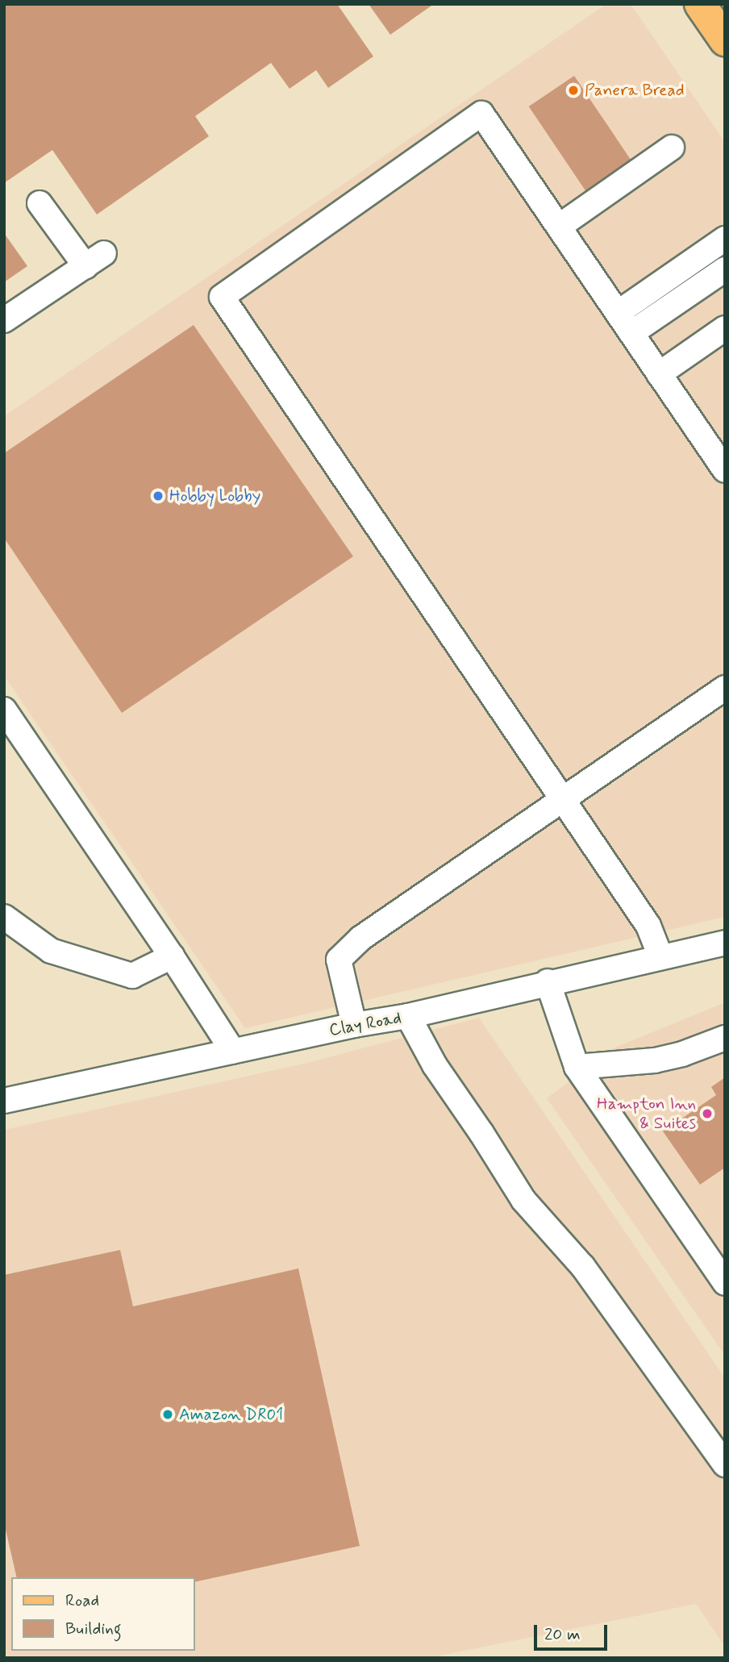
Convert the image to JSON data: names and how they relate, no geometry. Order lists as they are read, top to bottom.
{
  "streets": {
    "street": ["Clay Road"]
  },
  "places": [
    "Panera Bread",
    "Hobby Lobby",
    "Hampton Inn & Suites",
    "Amazon DR01"
  ],
  "legend": ["Road", "Building"],
  "scale_bar": "20 m"
}
